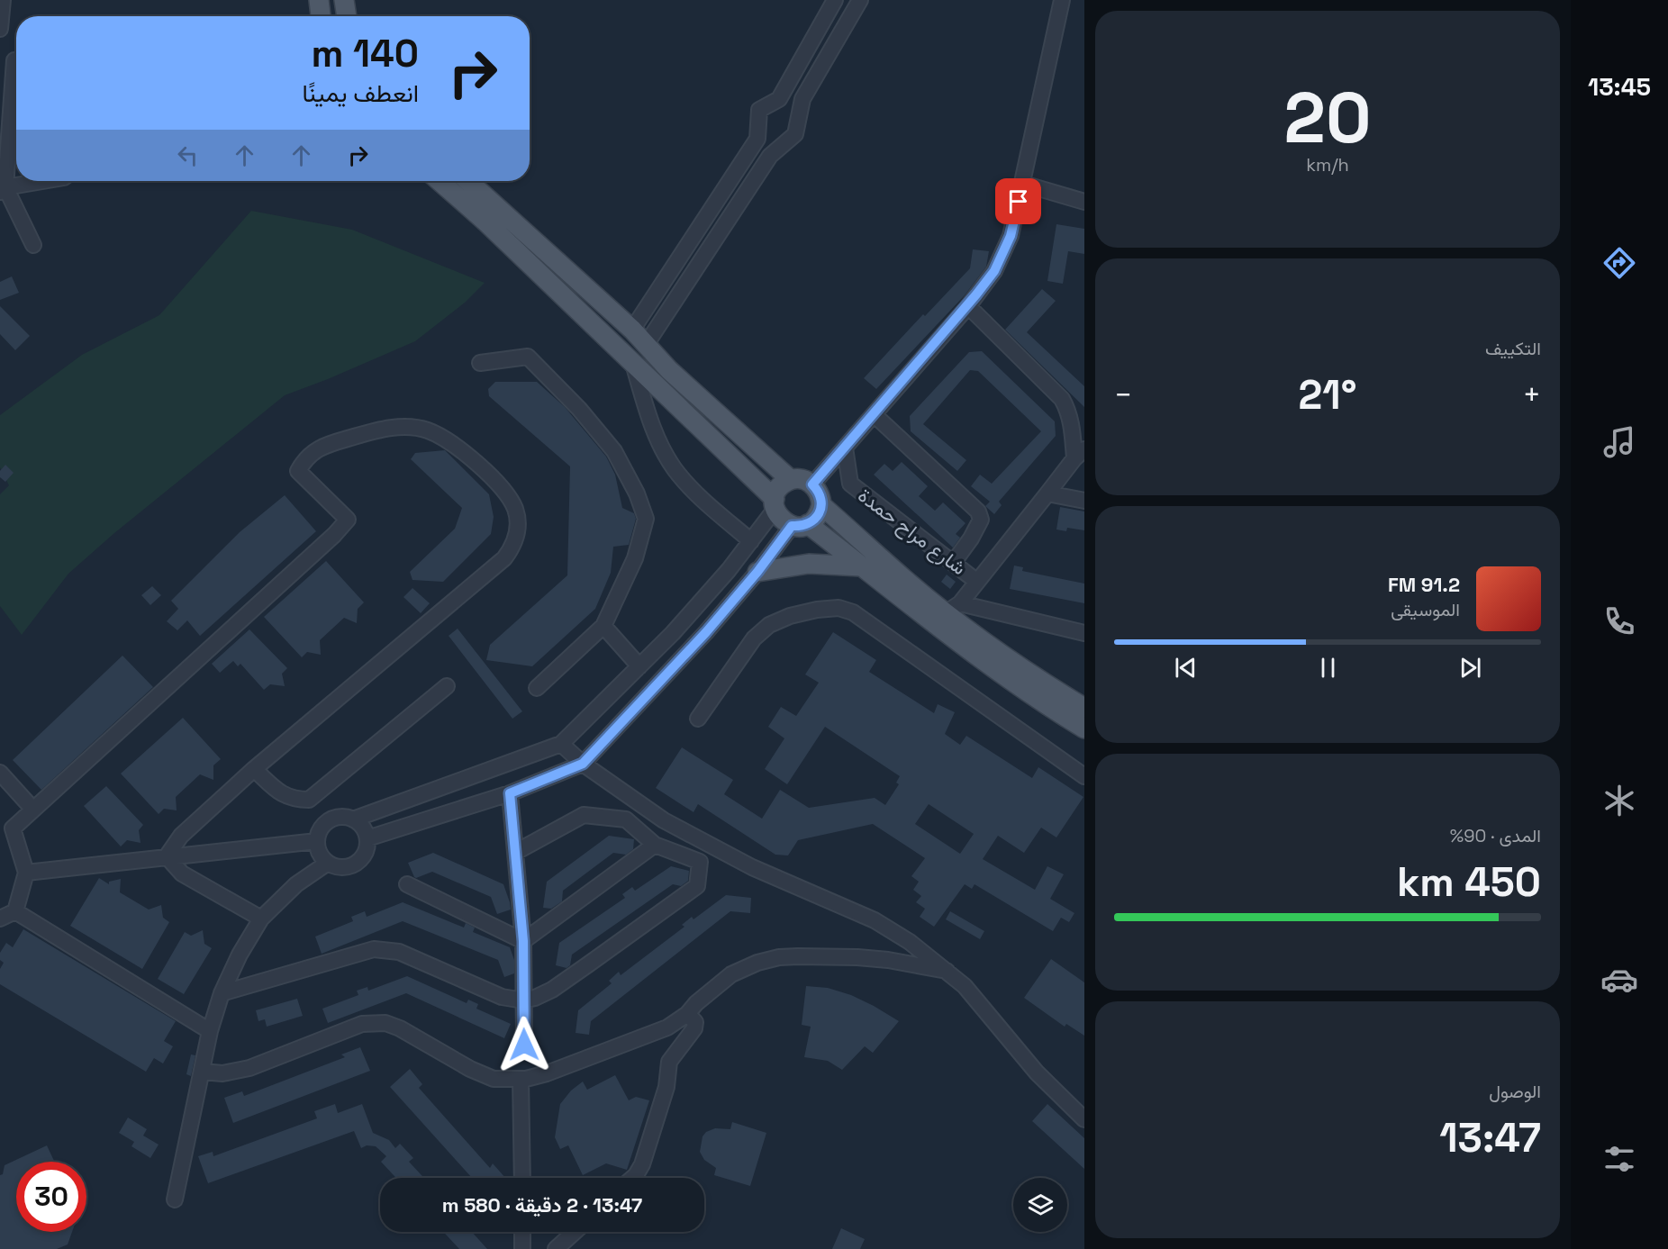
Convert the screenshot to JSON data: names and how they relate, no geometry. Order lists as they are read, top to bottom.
{
  "streets": {
    "street": ["شارع مراح حمدة"]
  },
  "page": {
    "tabs": "13:45",
    "tile": [
      ["20", "km/h"],
      "التكييف",
      ["المدى · 90%", "450 km"],
      ["الوصول", "13:47"]
    ],
    "turn": ["140 m", "انعطف يمينًا"],
    "heat": ["−", "21°", "+"],
    "song": ["91.2 FM", "الموسيقى"],
    "limit": "30",
    "trip": "13:47 · 2 دقيقة · 580 m"
  }
}
